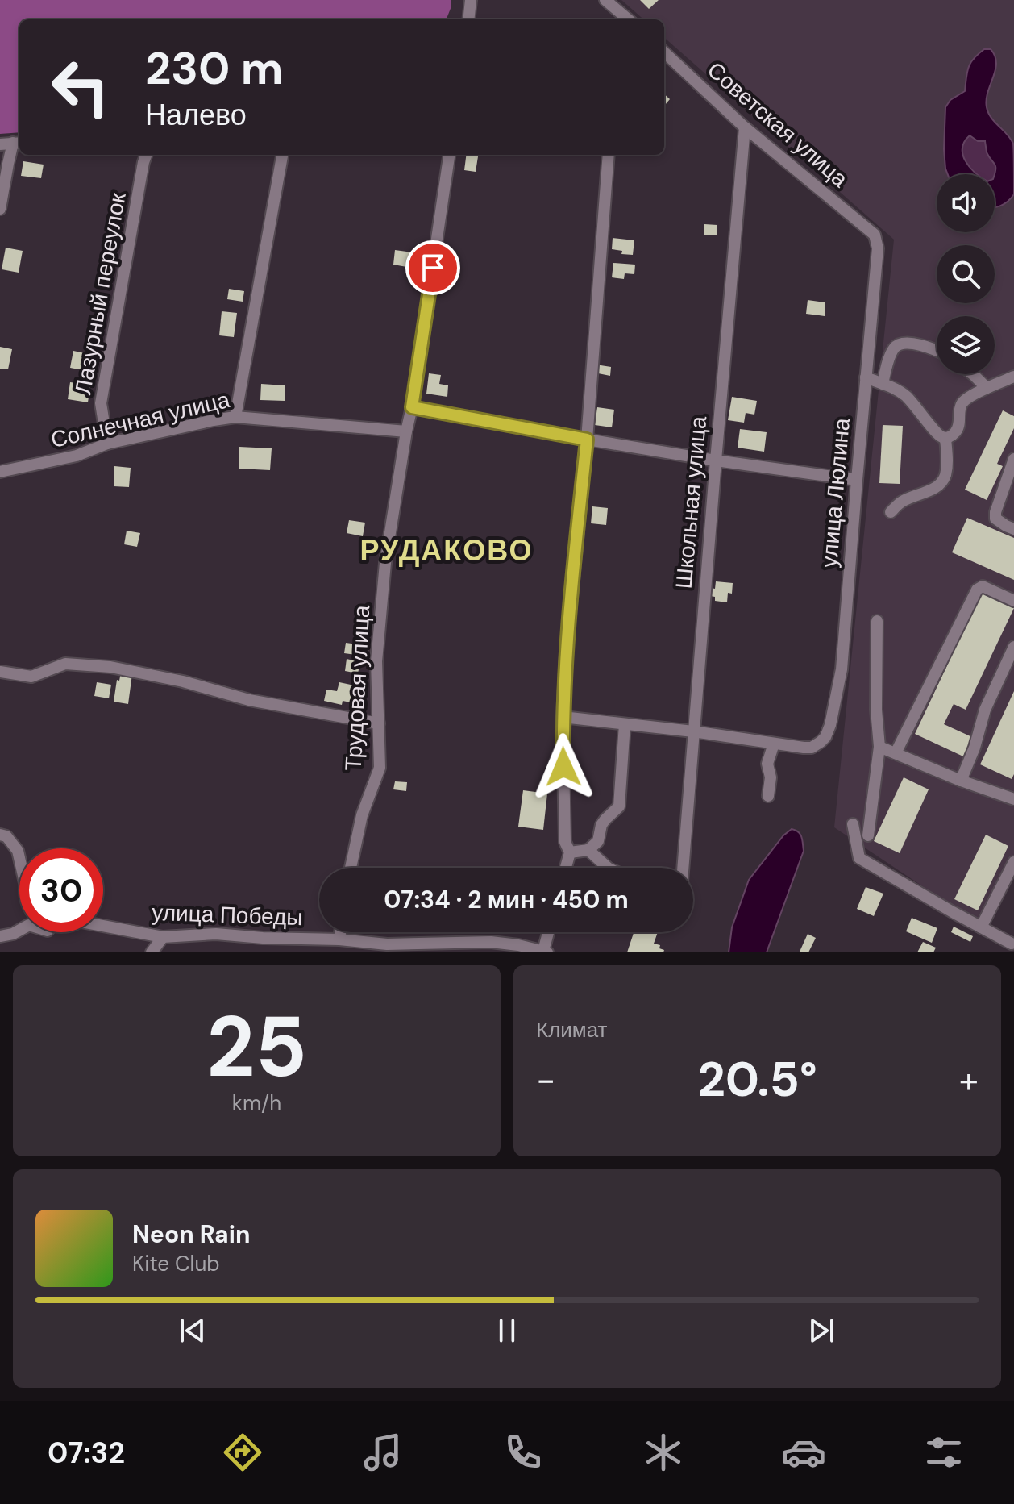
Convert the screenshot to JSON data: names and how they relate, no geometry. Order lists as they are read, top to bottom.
{
  "streets": {
    "street": [
      "Советская улица",
      "Лазурный переулок",
      "Солнечная улица",
      "улица Люлина",
      "Школьная улица",
      "Трудовая улица",
      "улица Победы"
    ]
  },
  "crossings": [
    ["Советская улица", "улица Люлина"],
    ["Советская улица", "Школьная улица"],
    ["Лазурный переулок", "Солнечная улица"],
    ["Солнечная улица", "Трудовая улица"]
  ],
  "districts": ["РУДАКОВО"],
  "page": {
    "turn": ["230 m", "Налево"],
    "limit": "30",
    "trip": "07:34 · 2 мин · 450 m",
    "tile": [
      ["25", "km/h"],
      "Климат"
    ],
    "heat": ["−", "20.5°", "+"],
    "song": ["Neon Rain", "Kite Club"],
    "tabs": "07:32"
  }
}
